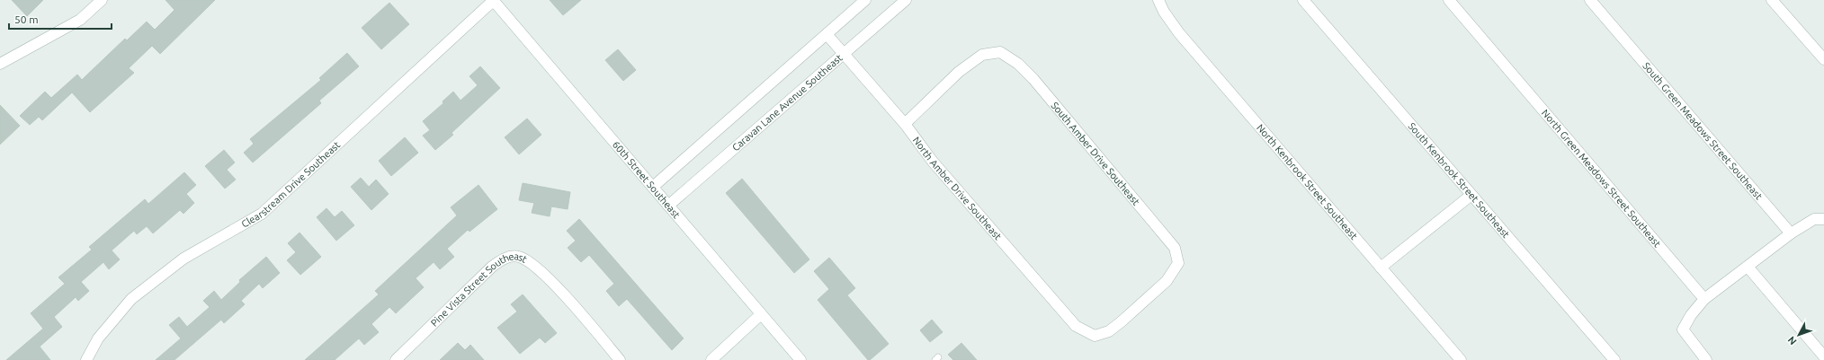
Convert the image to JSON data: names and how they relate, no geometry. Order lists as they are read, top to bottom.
{
  "streets": {
    "street": [
      "Caravan Lane Avenue Southeast",
      "South Green Meadows Street Southeast",
      "South Amber Drive Southeast",
      "North Green Meadows Street Southeast",
      "60th Street Southeast",
      "South Kenbrook Street Southeast",
      "North Kenbrook Street Southeast",
      "Clearstream Drive Southeast",
      "North Amber Drive Southeast",
      "Pine Vista Street Southeast"
    ]
  },
  "crossings": [
    ["Caravan Lane Avenue Southeast", "60th Street Southeast"],
    ["Caravan Lane Avenue Southeast", "North Amber Drive Southeast"],
    ["South Amber Drive Southeast", "North Amber Drive Southeast"],
    ["60th Street Southeast", "Clearstream Drive Southeast"]
  ],
  "scale_bar": "50 m",
  "north": "bottom left"
}
